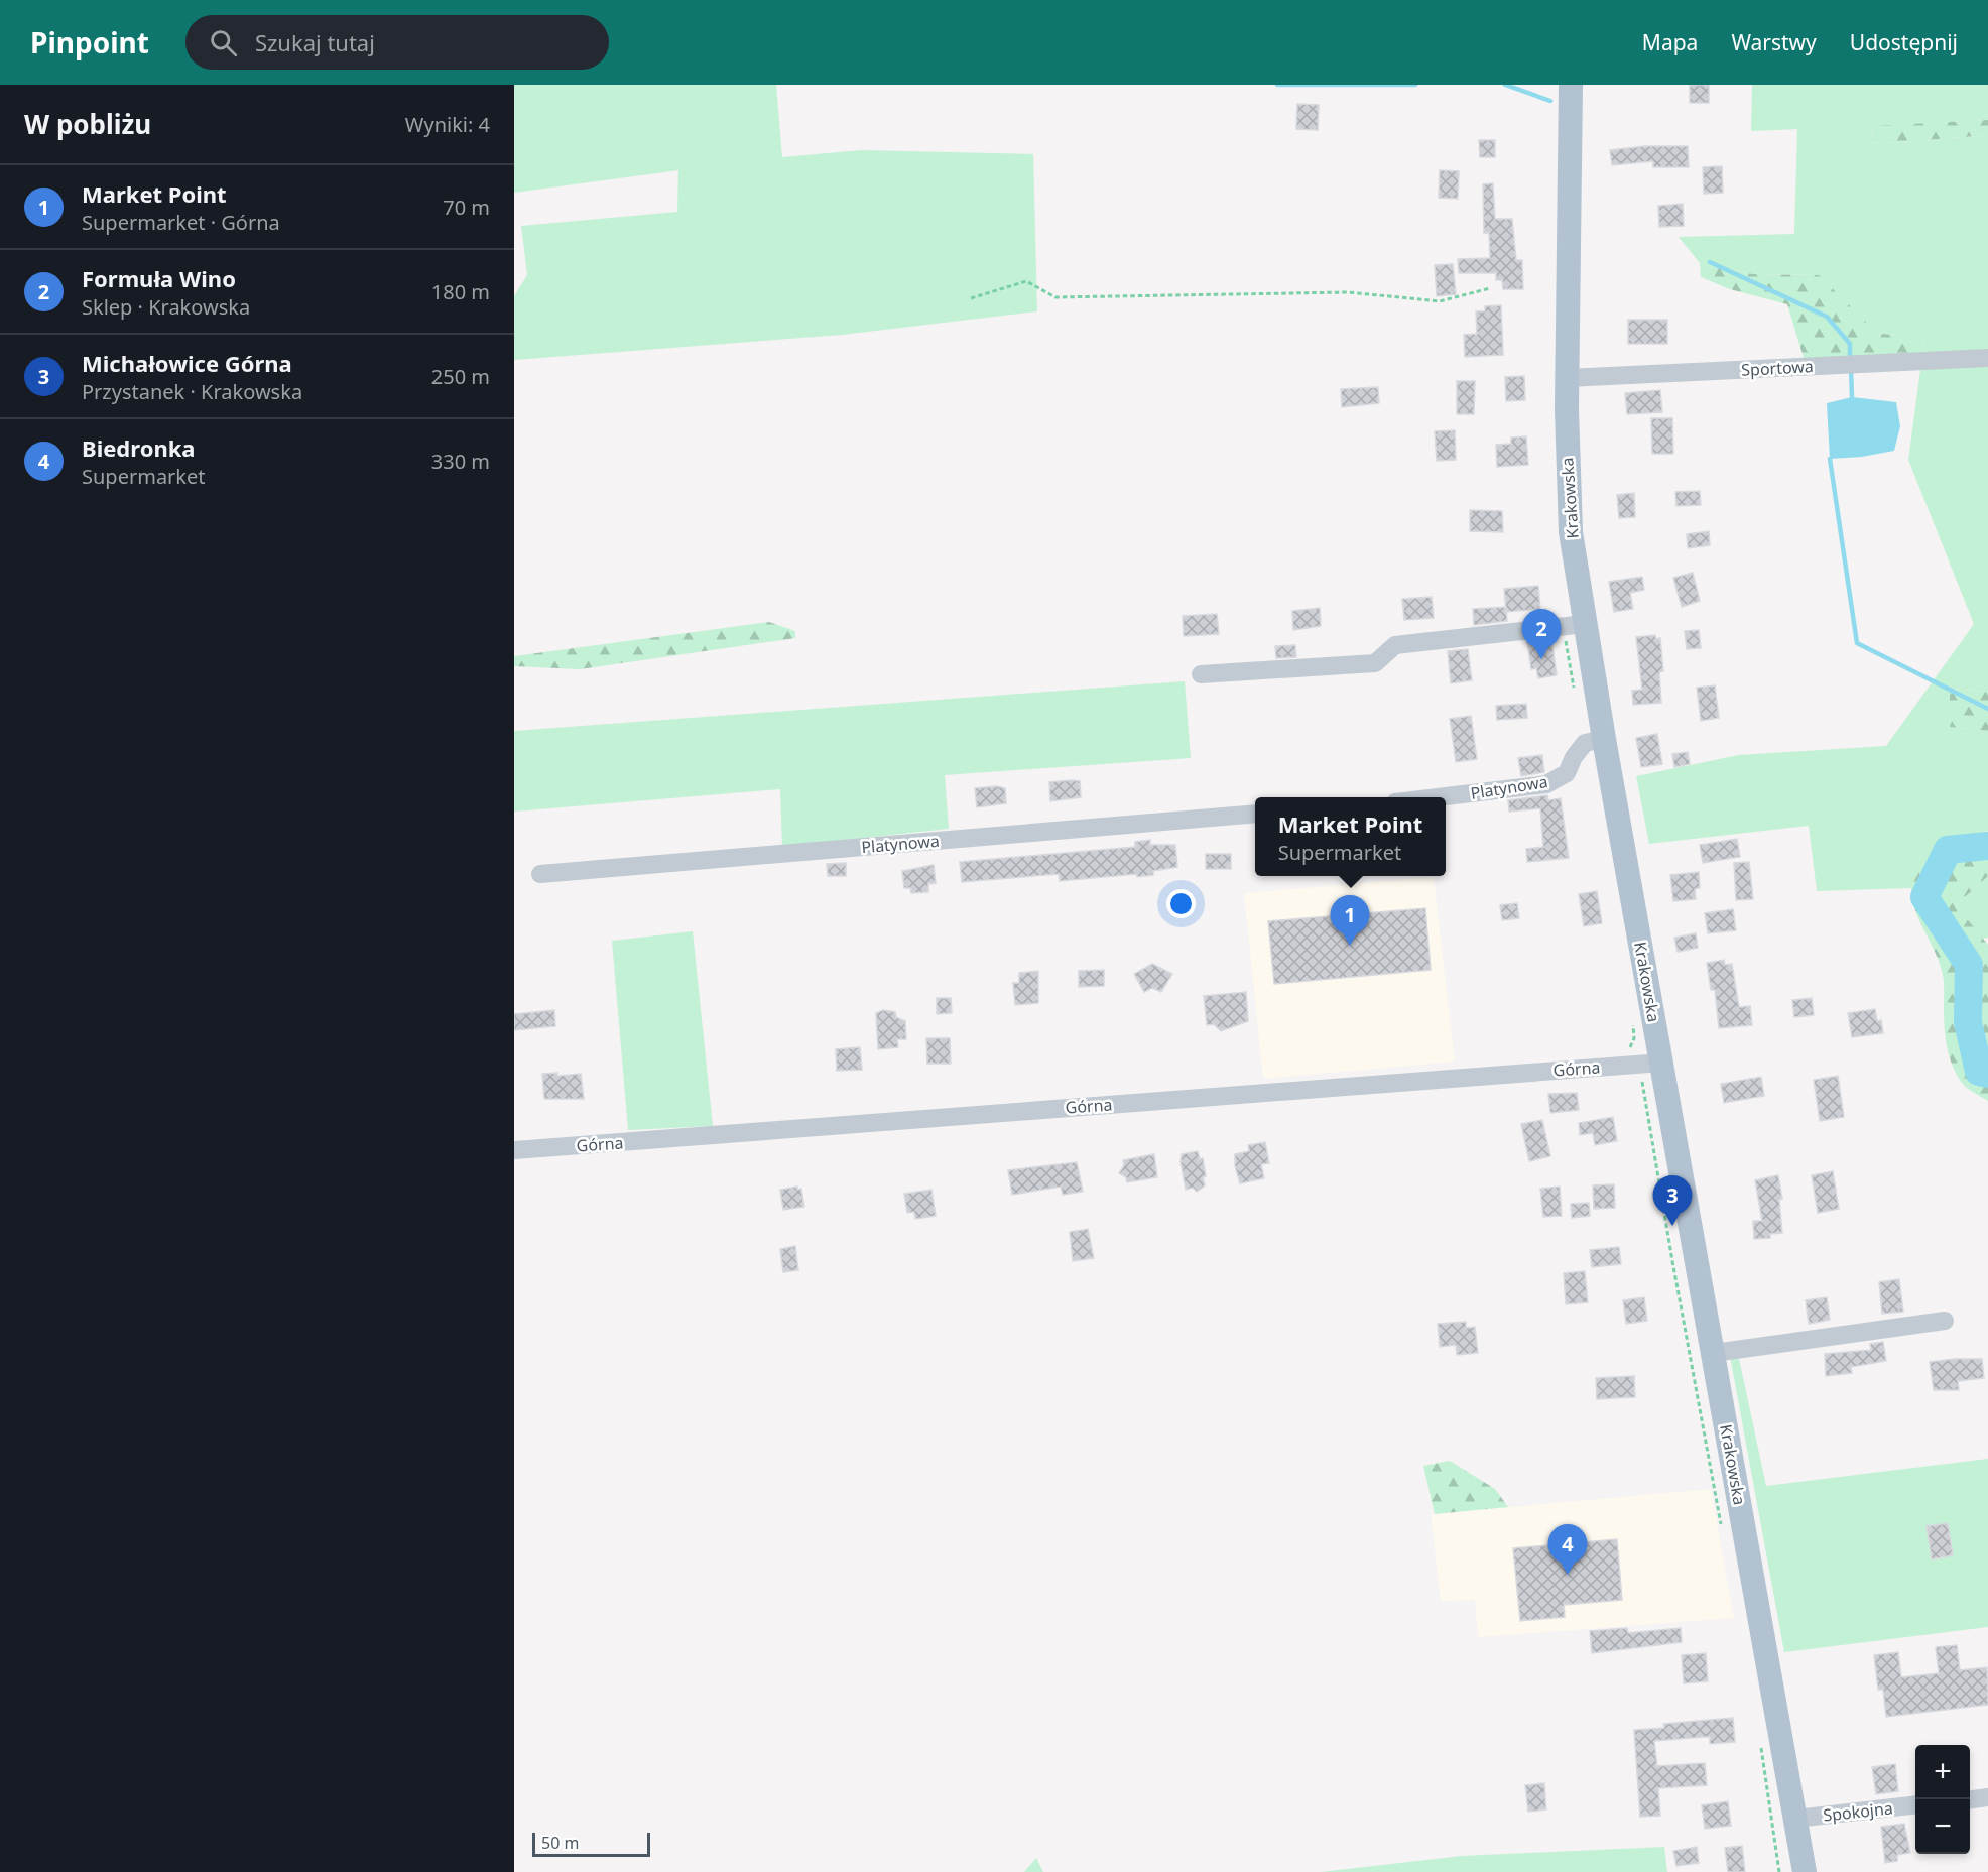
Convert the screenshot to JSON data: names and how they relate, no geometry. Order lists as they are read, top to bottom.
{
  "streets": {
    "main road": ["Krakowska"],
    "street": [
      "Sportowa",
      "Platynowa",
      "Górna",
      "Spokojna"
    ]
  },
  "crossings": [
    ["Sportowa", "Krakowska"],
    ["Krakowska", "Platynowa"],
    ["Krakowska", "Górna"],
    ["Krakowska", "Spokojna"]
  ],
  "scale_bar": "50 m",
  "page": {
    "header": "Pinpoint",
    "search": "Szukaj tutaj",
    "nav": ["Mapa", "Warstwy", "Udostępnij"],
    "heading": ["W pobliżu", "Wyniki: 4"],
    "list": [
      {
        "mark": "1",
        "name": "Market Point",
        "note": "Supermarket · Górna",
        "value": "70 m"
      },
      {
        "mark": "2",
        "name": "Formuła Wino",
        "note": "Sklep · Krakowska",
        "value": "180 m"
      },
      {
        "mark": "3",
        "name": "Michałowice Górna",
        "note": "Przystanek · Krakowska",
        "value": "250 m"
      },
      {
        "mark": "4",
        "name": "Biedronka",
        "note": "Supermarket",
        "value": "330 m"
      }
    ],
    "pins": [
      "2",
      "1",
      "3",
      "4"
    ],
    "popup": ["Market Point", "Supermarket"],
    "map_buttons": ["+", "−"],
    "scale": "50 m"
  }
}
